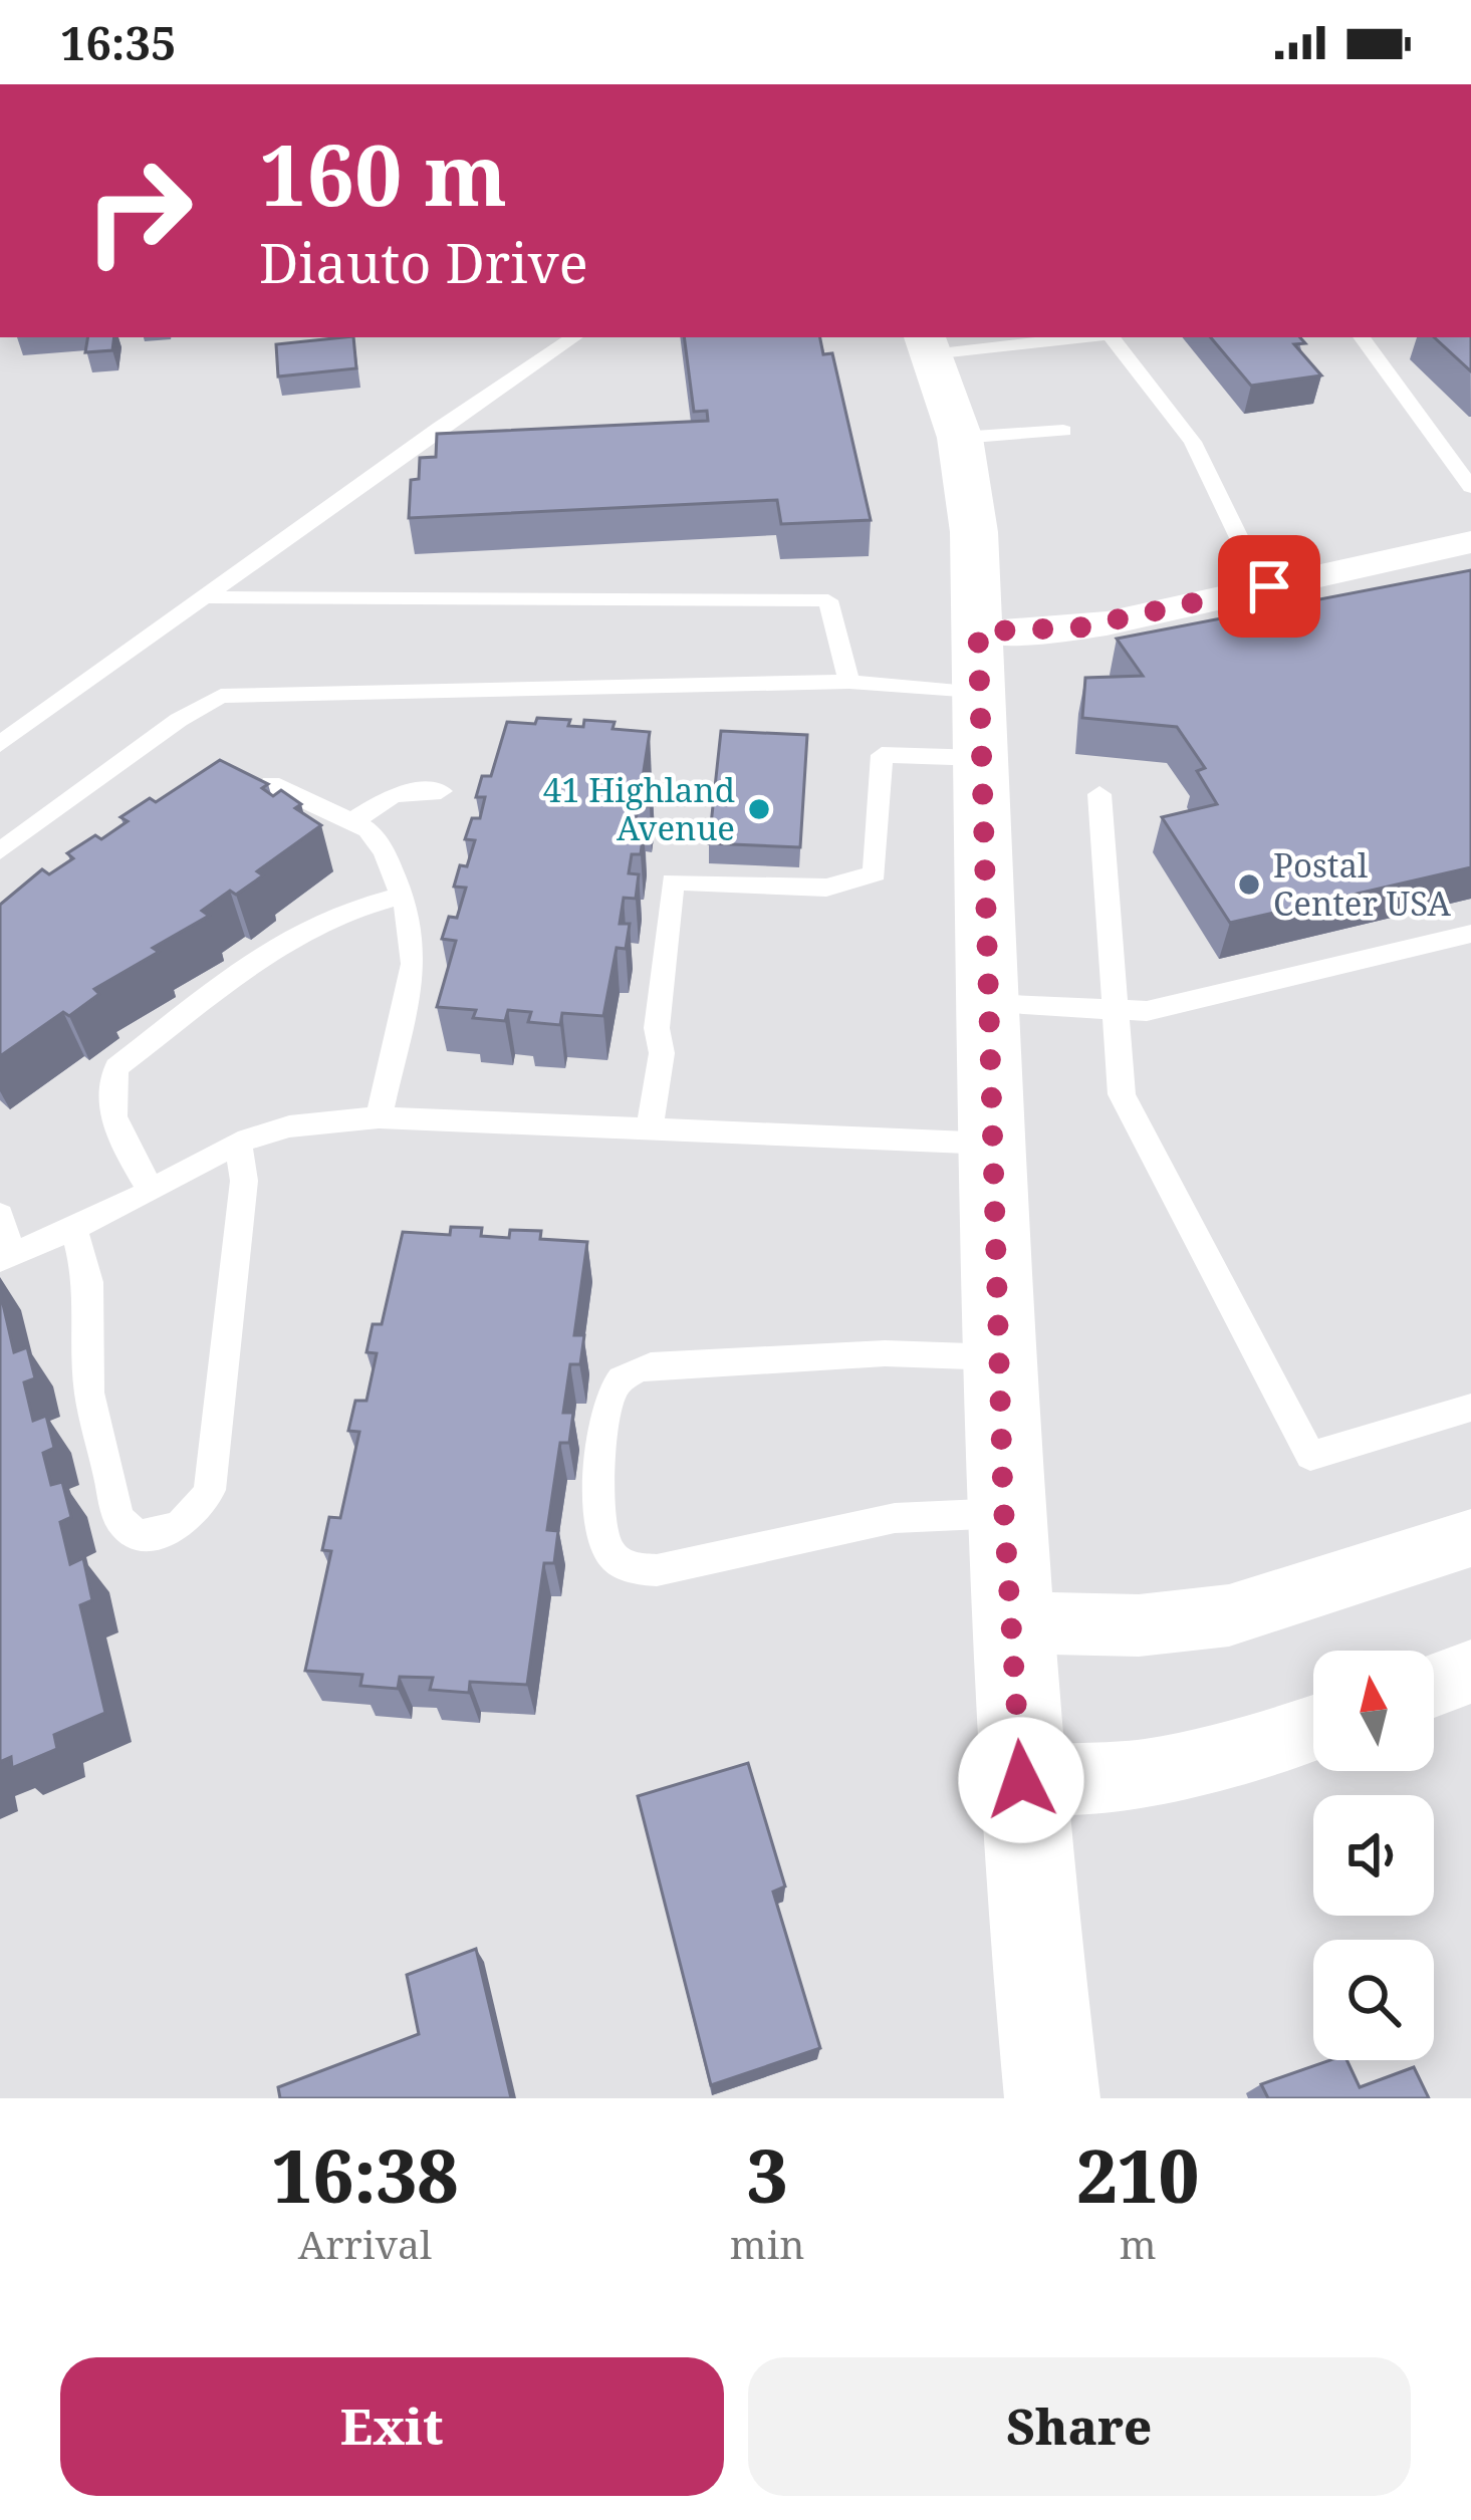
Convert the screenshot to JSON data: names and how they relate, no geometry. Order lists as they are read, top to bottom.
{
  "places": ["41 Highland Avenue", "Postal Center USA"],
  "north": "top",
  "page": {
    "status": "16:35",
    "turn": ["160 m", "Diauto Drive"],
    "eta": [
      "16:38",
      "Arrival",
      "3",
      "min",
      "210",
      "m"
    ],
    "buttons": ["Exit", "Share"]
  }
}
